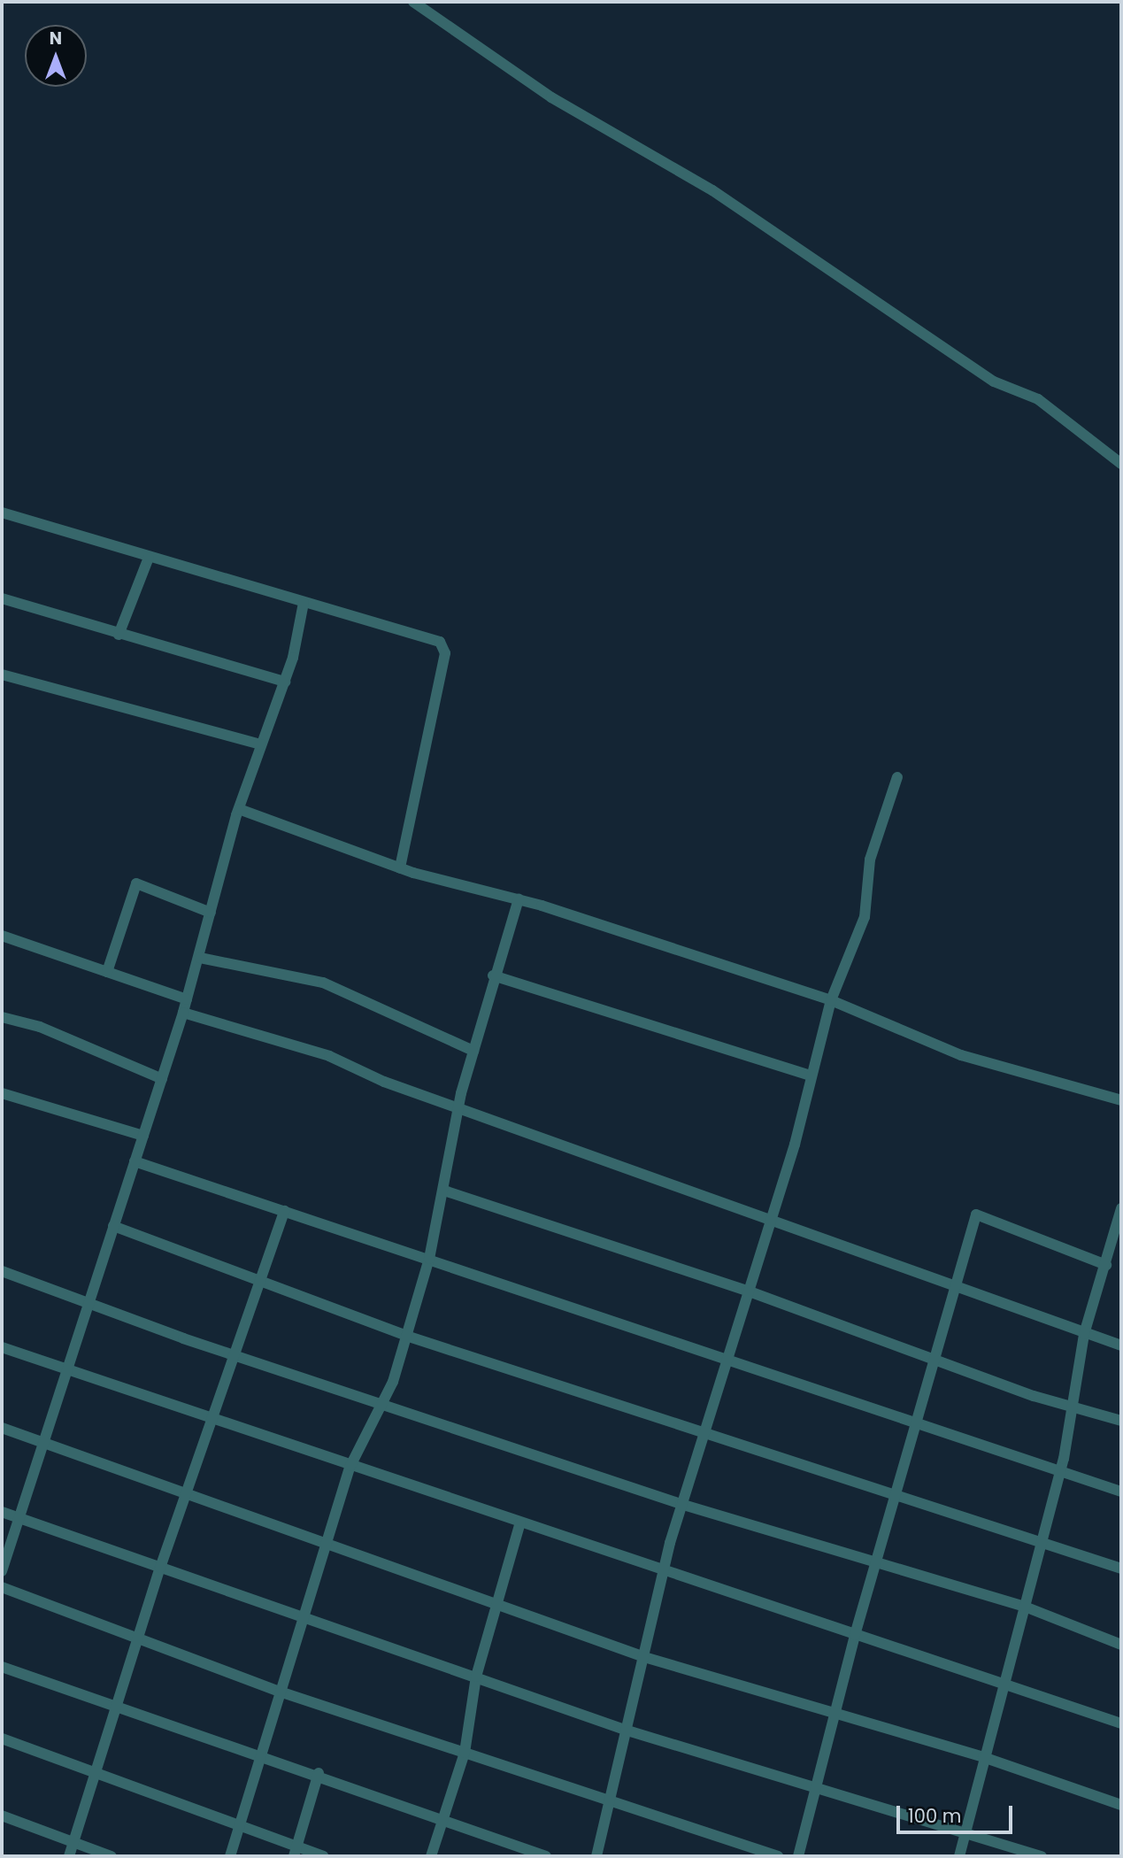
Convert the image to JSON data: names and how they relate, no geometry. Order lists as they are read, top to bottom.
{
  "scale_bar": "100 m",
  "north": "top"
}
